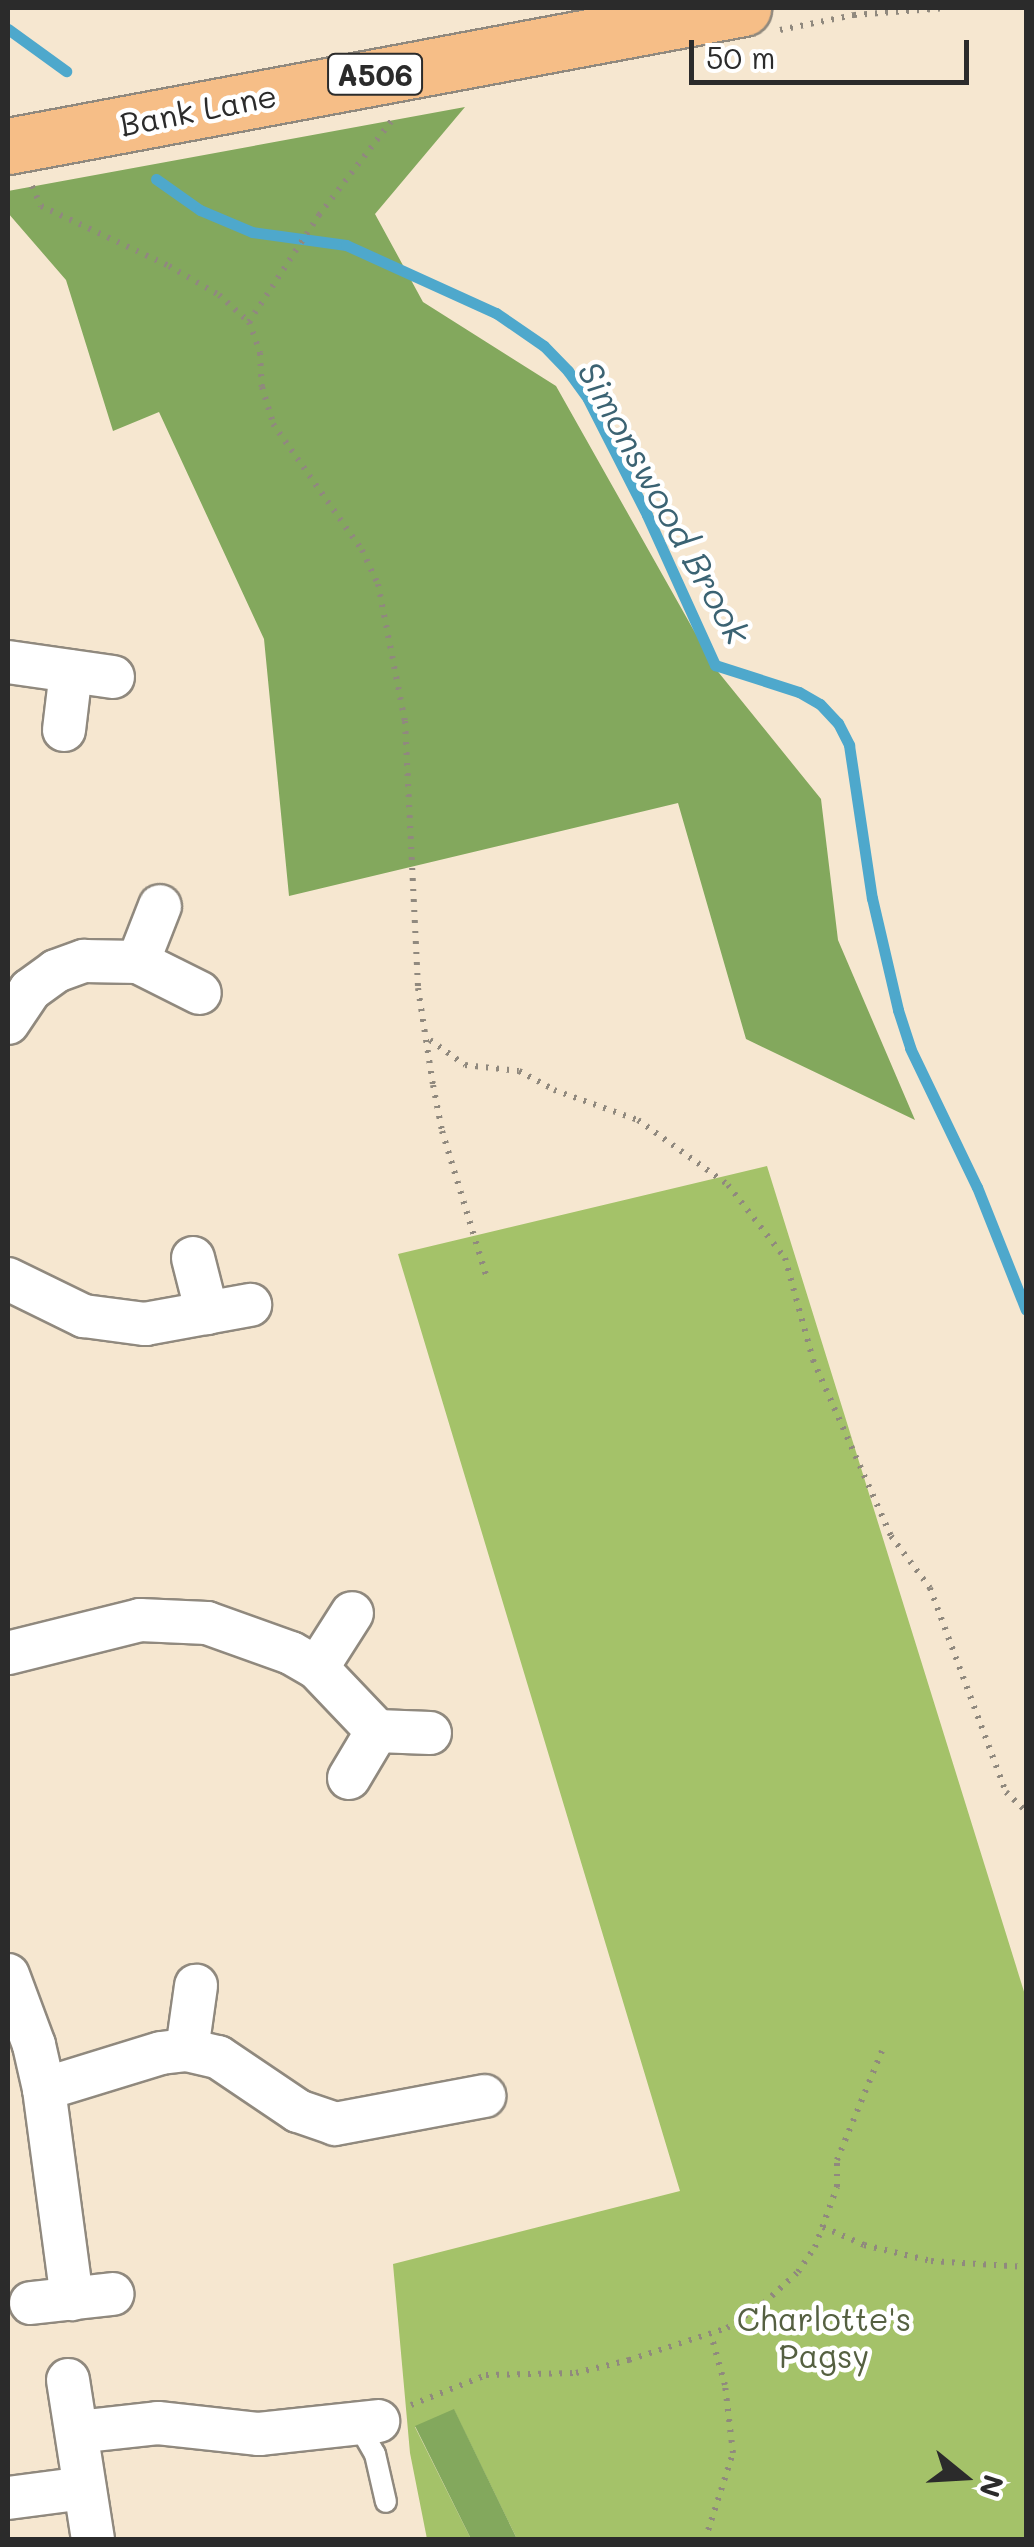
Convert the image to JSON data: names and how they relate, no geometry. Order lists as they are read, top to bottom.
{
  "streets": {
    "main road": ["A506", "Bank Lane"]
  },
  "water": ["Simonswood Brook"],
  "parks": ["Charlotte's Pagsy"],
  "scale_bar": "50 m",
  "north": "right"
}
